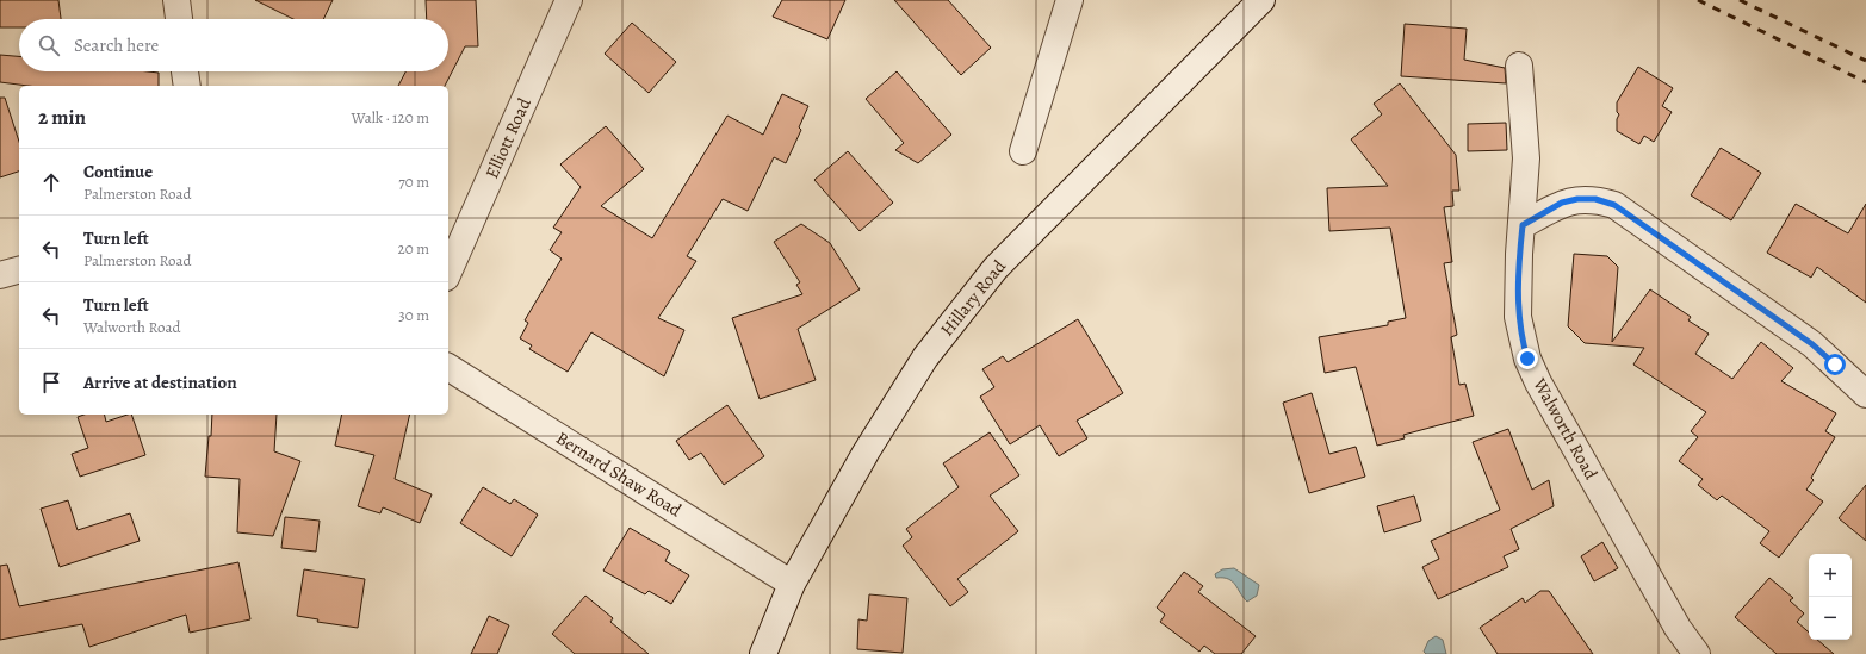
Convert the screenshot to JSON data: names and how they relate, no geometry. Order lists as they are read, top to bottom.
{
  "streets": {
    "street": [
      "Elliott Road",
      "Hillary Road",
      "Walworth Road",
      "Bernard Shaw Road"
    ]
  },
  "crossings": [
    ["Hillary Road", "Bernard Shaw Road"]
  ],
  "page": {
    "search": "Search here",
    "heading": ["2 min", "Walk · 120 m"],
    "list": [
      ["Continue", "Palmerston Road", "70 m"],
      ["Turn left", "Palmerston Road", "20 m"],
      ["Turn left", "Walworth Road", "30 m"],
      "Arrive at destination"
    ],
    "map_buttons": ["+", "−"]
  }
}
